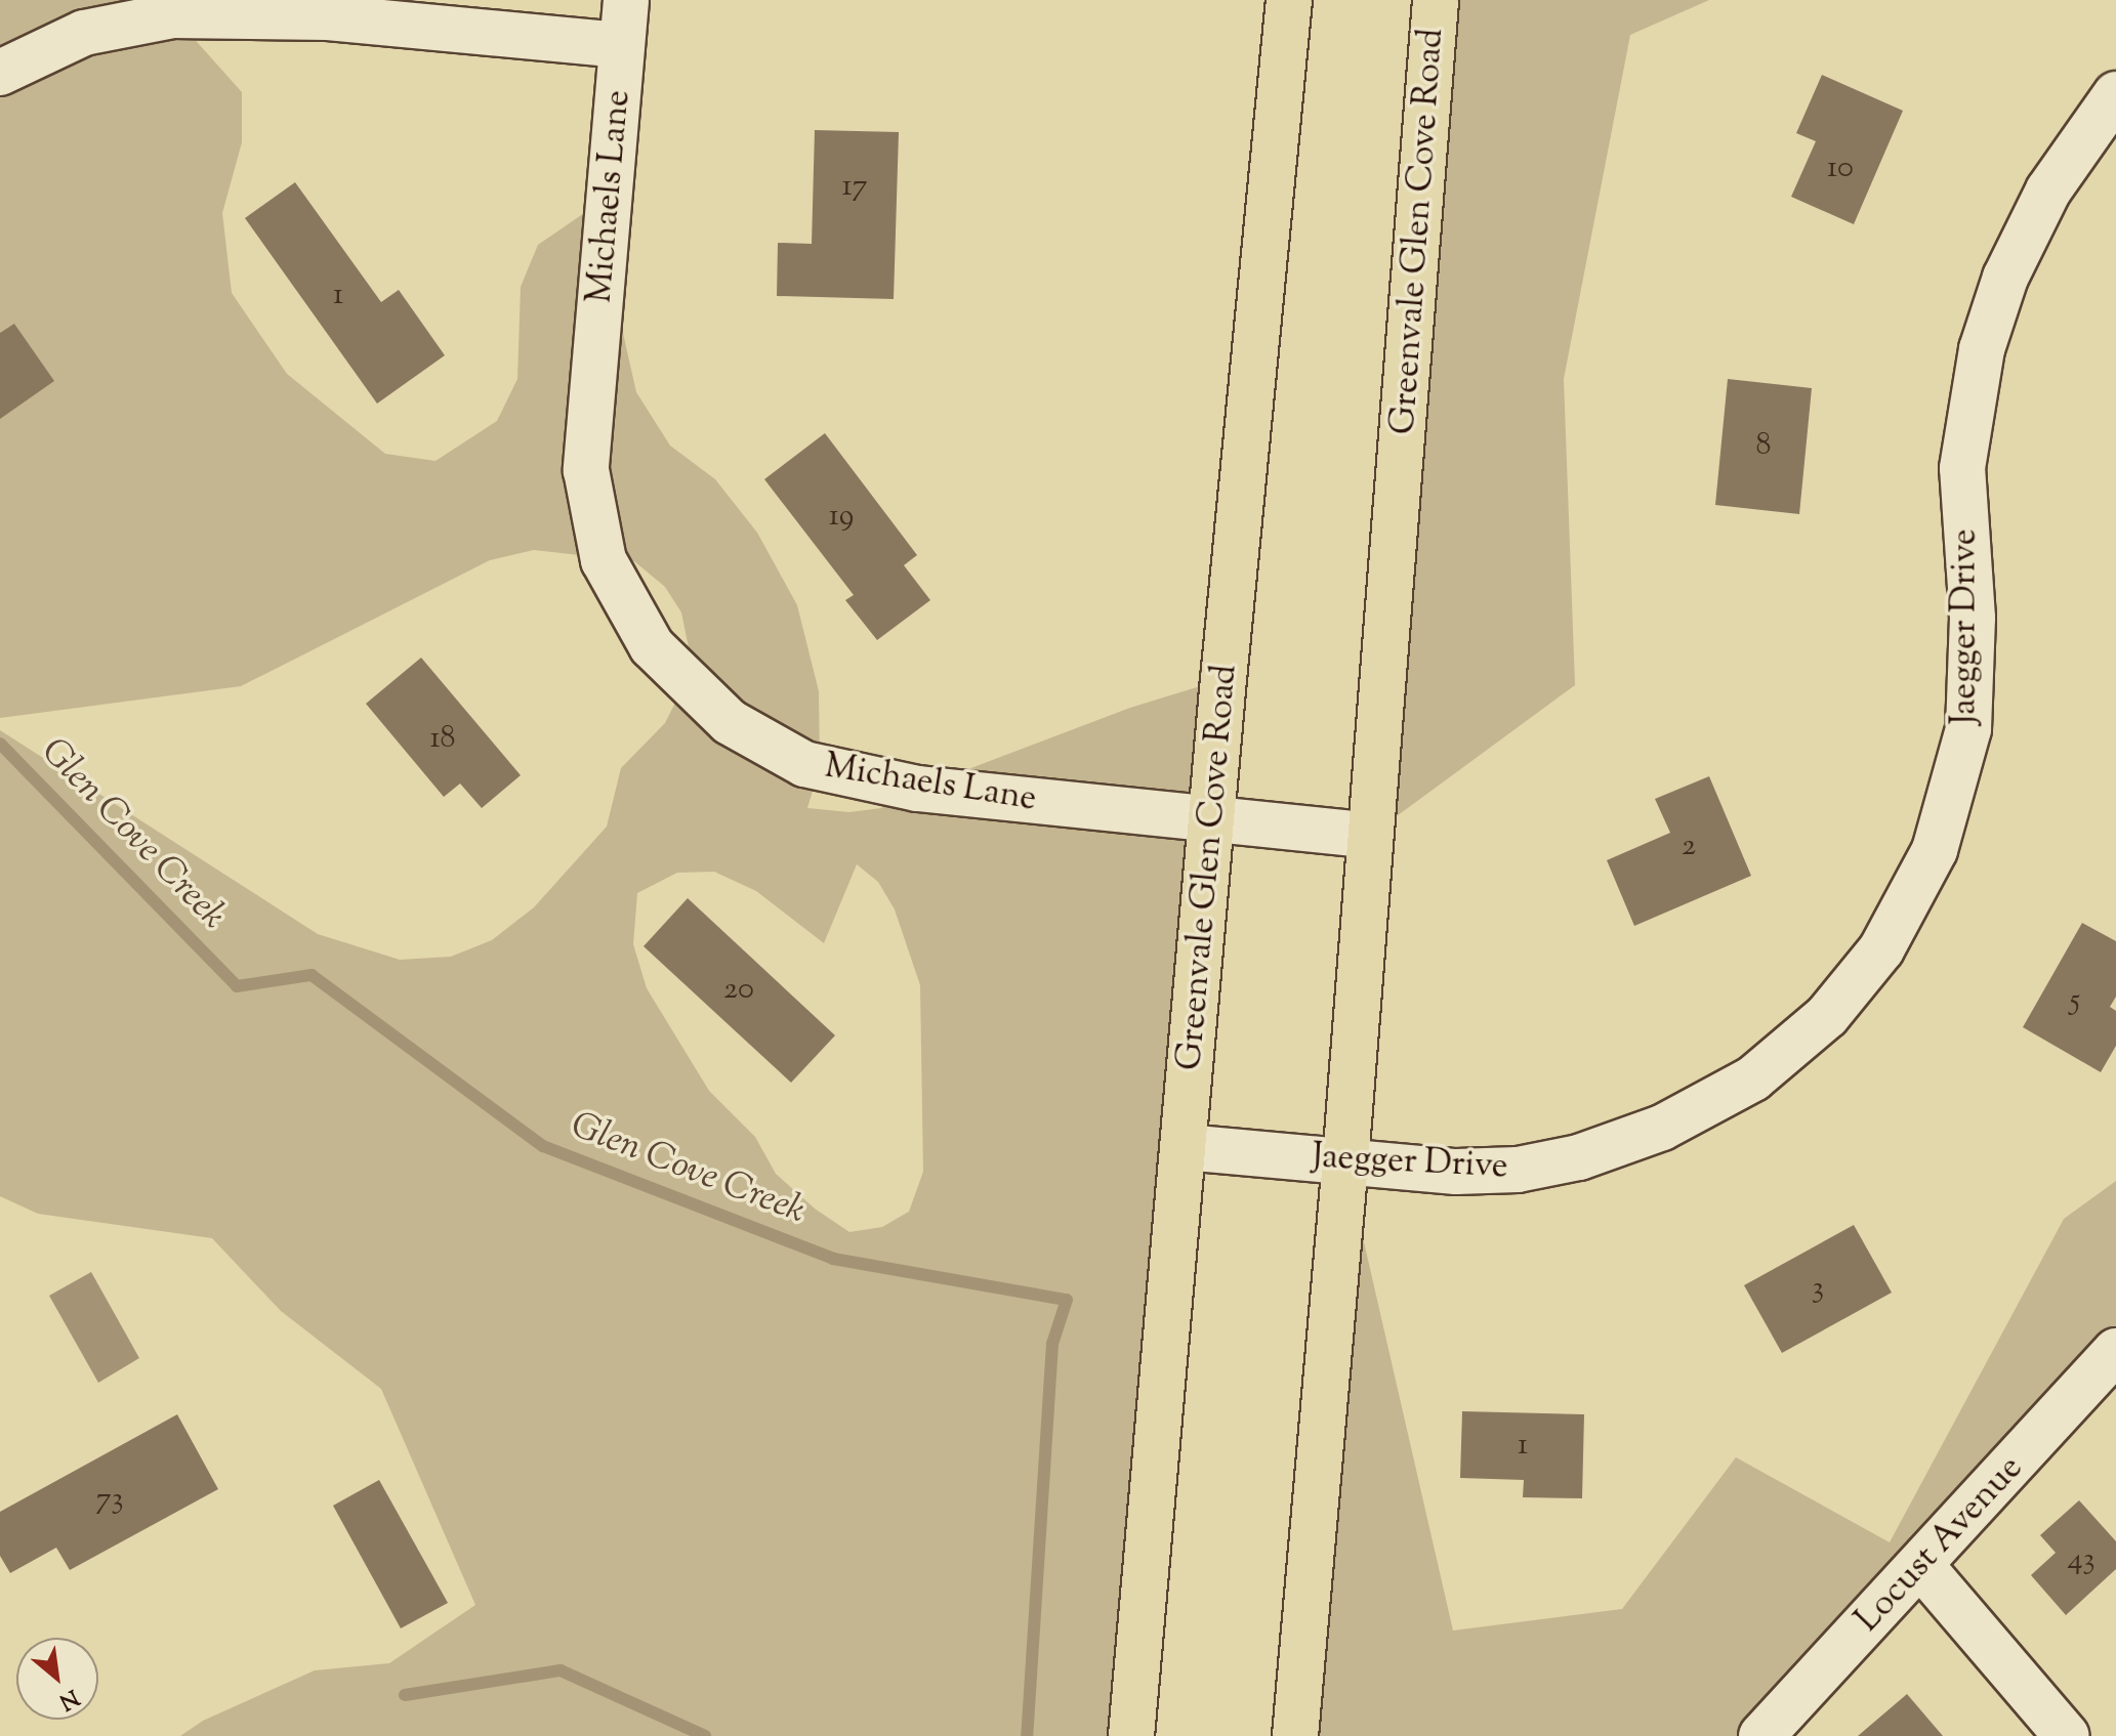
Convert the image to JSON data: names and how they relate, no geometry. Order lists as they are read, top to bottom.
{
  "streets": {
    "main road": ["Greenvale Glen Cove Road"],
    "street": ["Michaels Lane", "Jaegger Drive", "Locust Avenue"]
  },
  "crossings": [
    ["Michaels Lane", "Greenvale Glen Cove Road"],
    ["Greenvale Glen Cove Road", "Jaegger Drive"]
  ],
  "water": ["Glen Cove Creek"],
  "house_numbers": [
    "10",
    "17",
    "1",
    "8",
    "19",
    "18",
    "2",
    "20",
    "5",
    "3",
    "1",
    "73",
    "43"
  ],
  "north": "bottom right"
}
